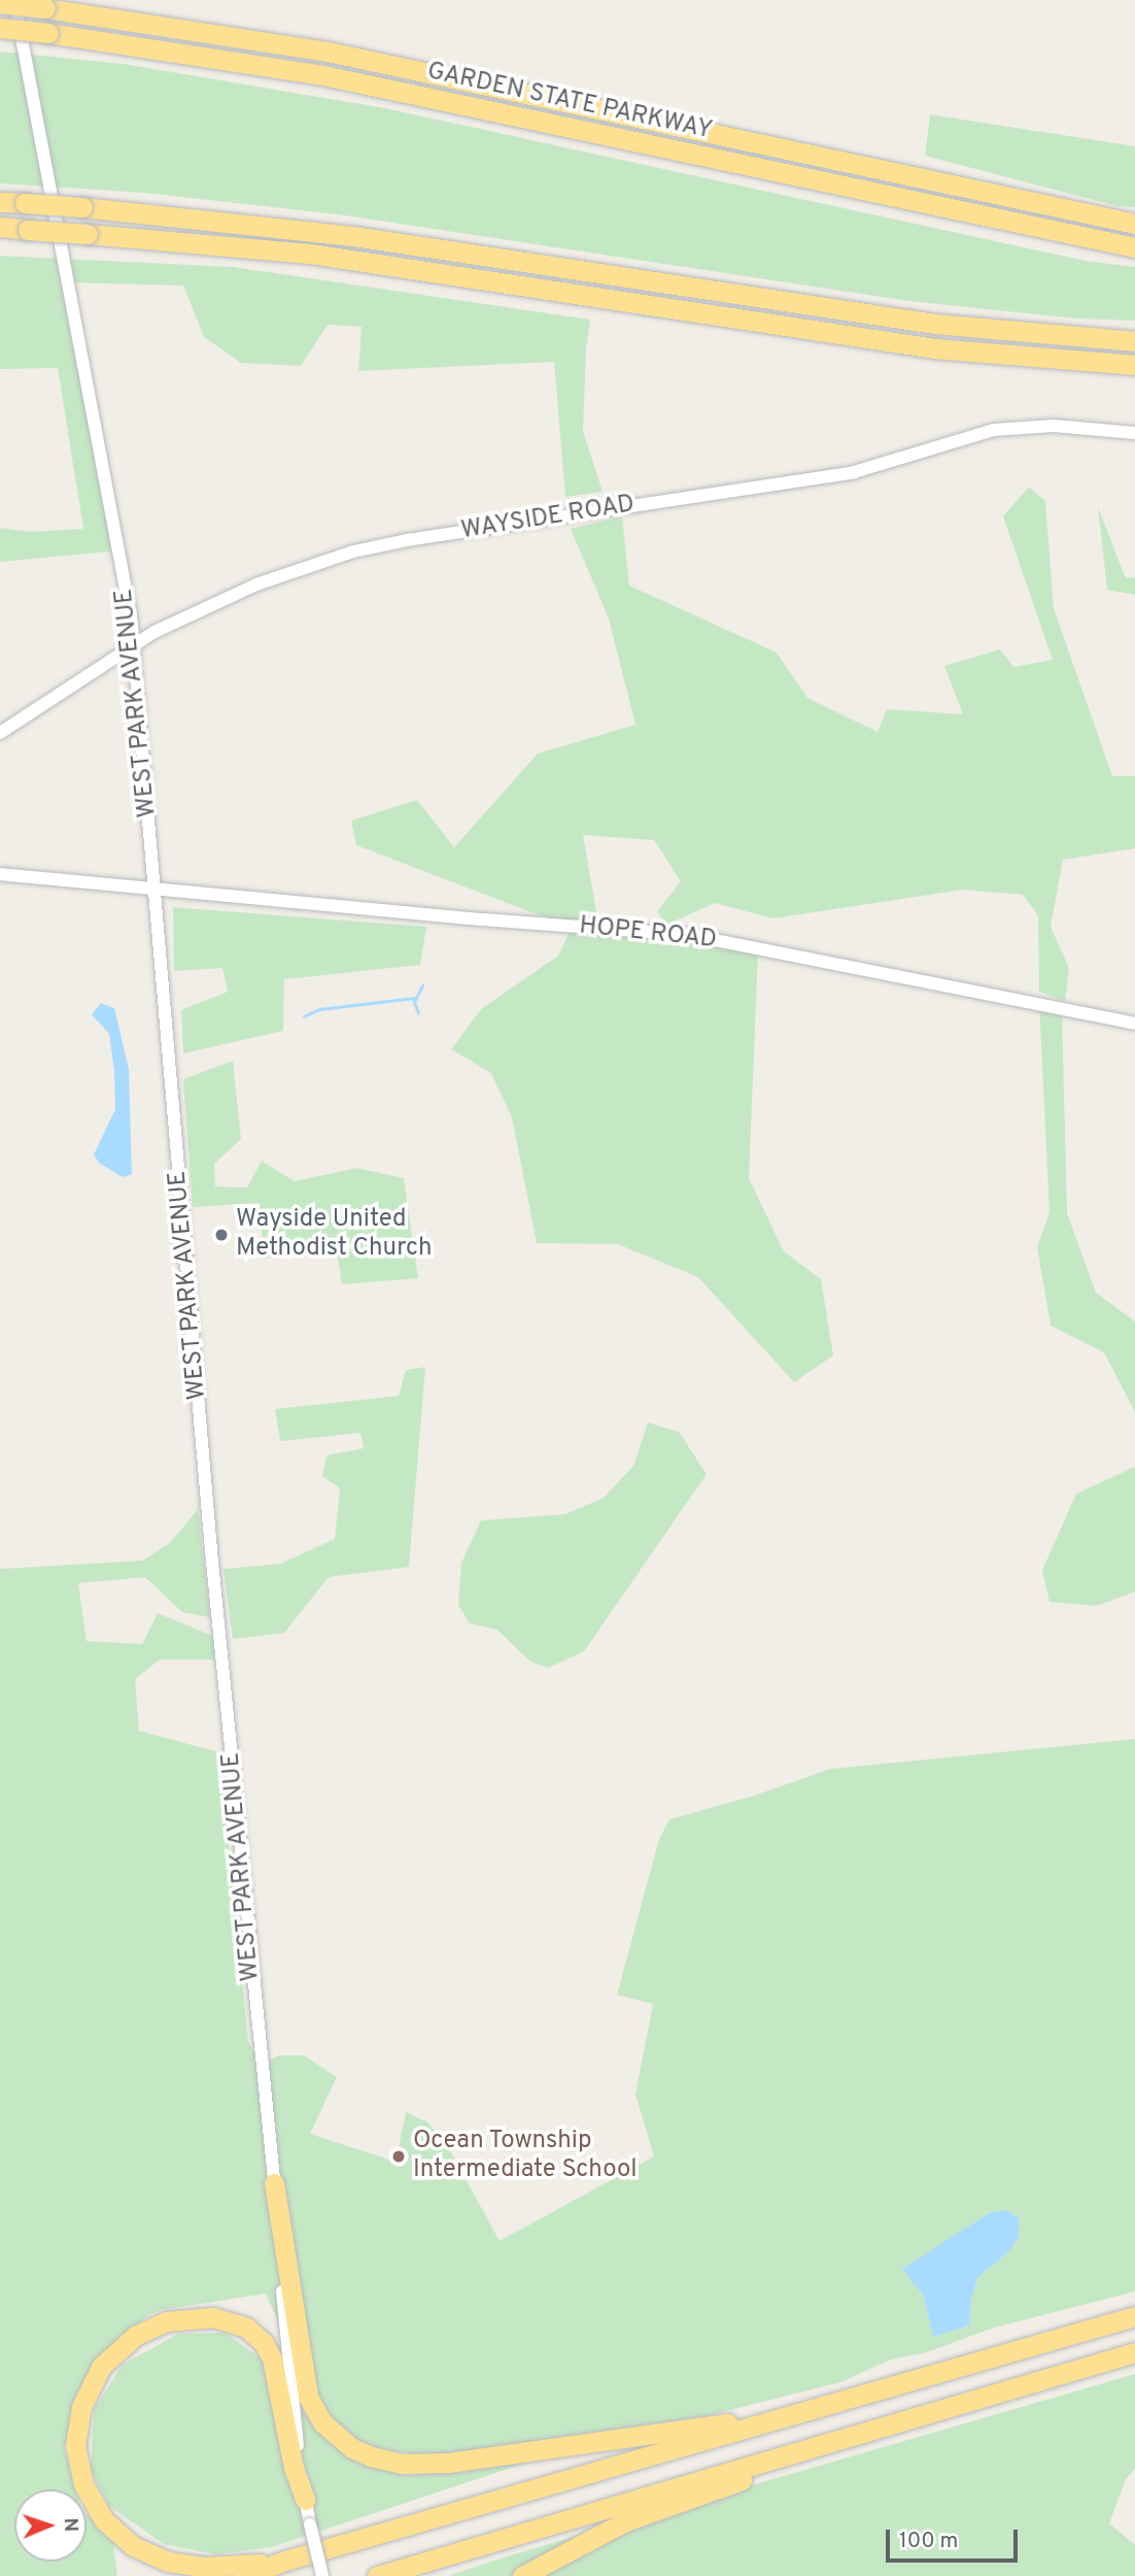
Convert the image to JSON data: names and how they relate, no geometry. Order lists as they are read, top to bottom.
{
  "streets": {
    "highway": ["GARDEN STATE PARKWAY"],
    "street": ["WAYSIDE ROAD", "WEST PARK AVENUE", "HOPE ROAD"]
  },
  "crossings": [
    ["WAYSIDE ROAD", "WEST PARK AVENUE"],
    ["WEST PARK AVENUE", "HOPE ROAD"]
  ],
  "places": ["Wayside United Methodist Church", "Ocean Township Intermediate School"],
  "scale_bar": "100 m",
  "north": "right"
}
